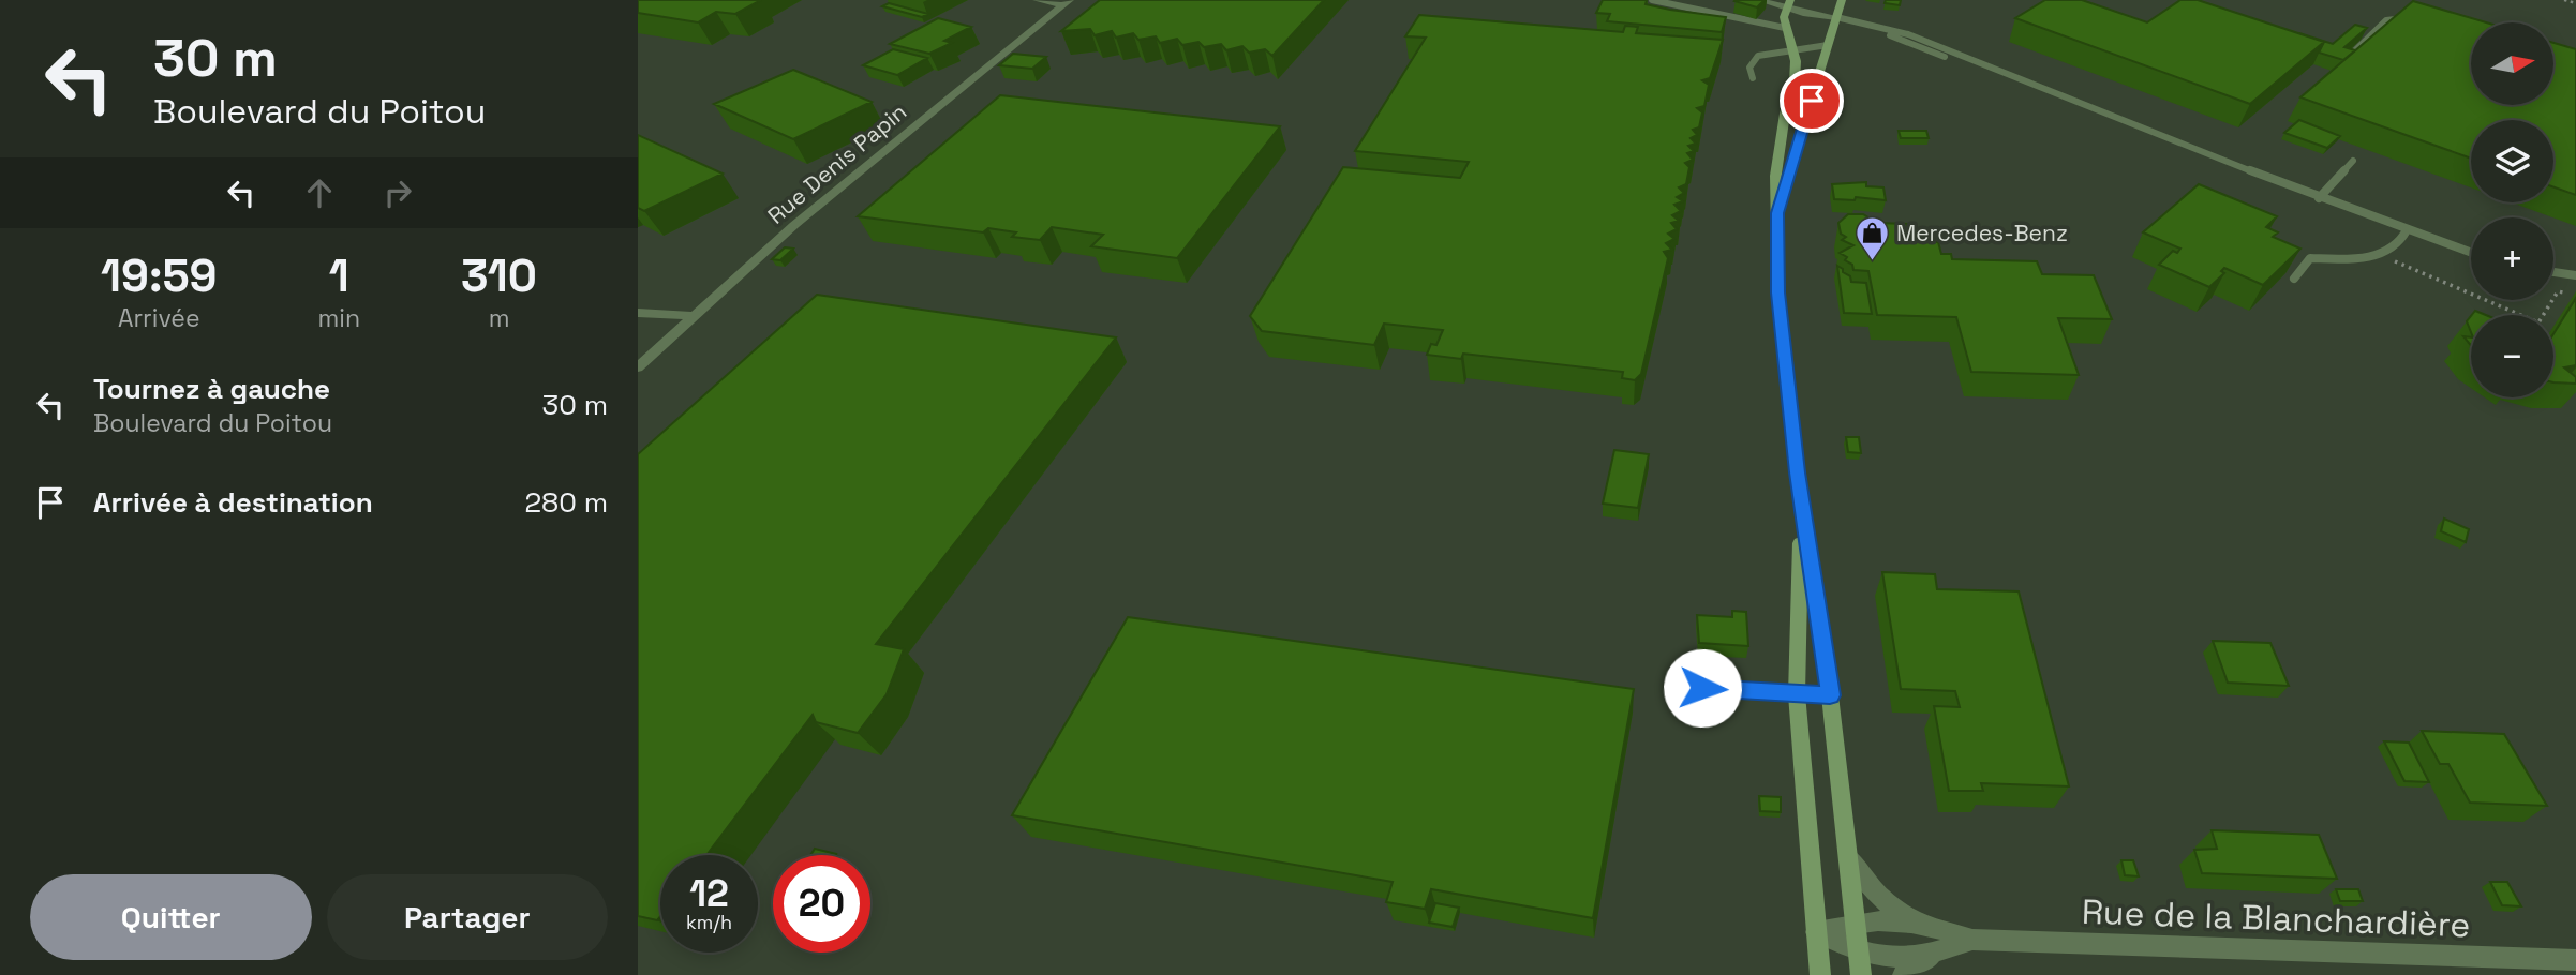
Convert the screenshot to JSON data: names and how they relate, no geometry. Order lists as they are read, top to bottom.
{
  "streets": {
    "street": ["Rue Denis Papin", "Rue de la Blanchardière"]
  },
  "places": {
    "shop": ["Mercedes-Benz"]
  },
  "north": "right",
  "page": {
    "turn": ["30 m", "Boulevard du Poitou"],
    "map_buttons": ["+", "−"],
    "eta": [
      "19:59",
      "Arrivée",
      "1",
      "min",
      "310",
      "m"
    ],
    "list": [
      {
        "name": "Tournez à gauche",
        "note": "Boulevard du Poitou",
        "value": "30 m"
      },
      {
        "name": "Arrivée à destination",
        "value": "280 m"
      }
    ],
    "speed": "12 km/h",
    "limit": "20",
    "buttons": ["Quitter", "Partager"]
  }
}
